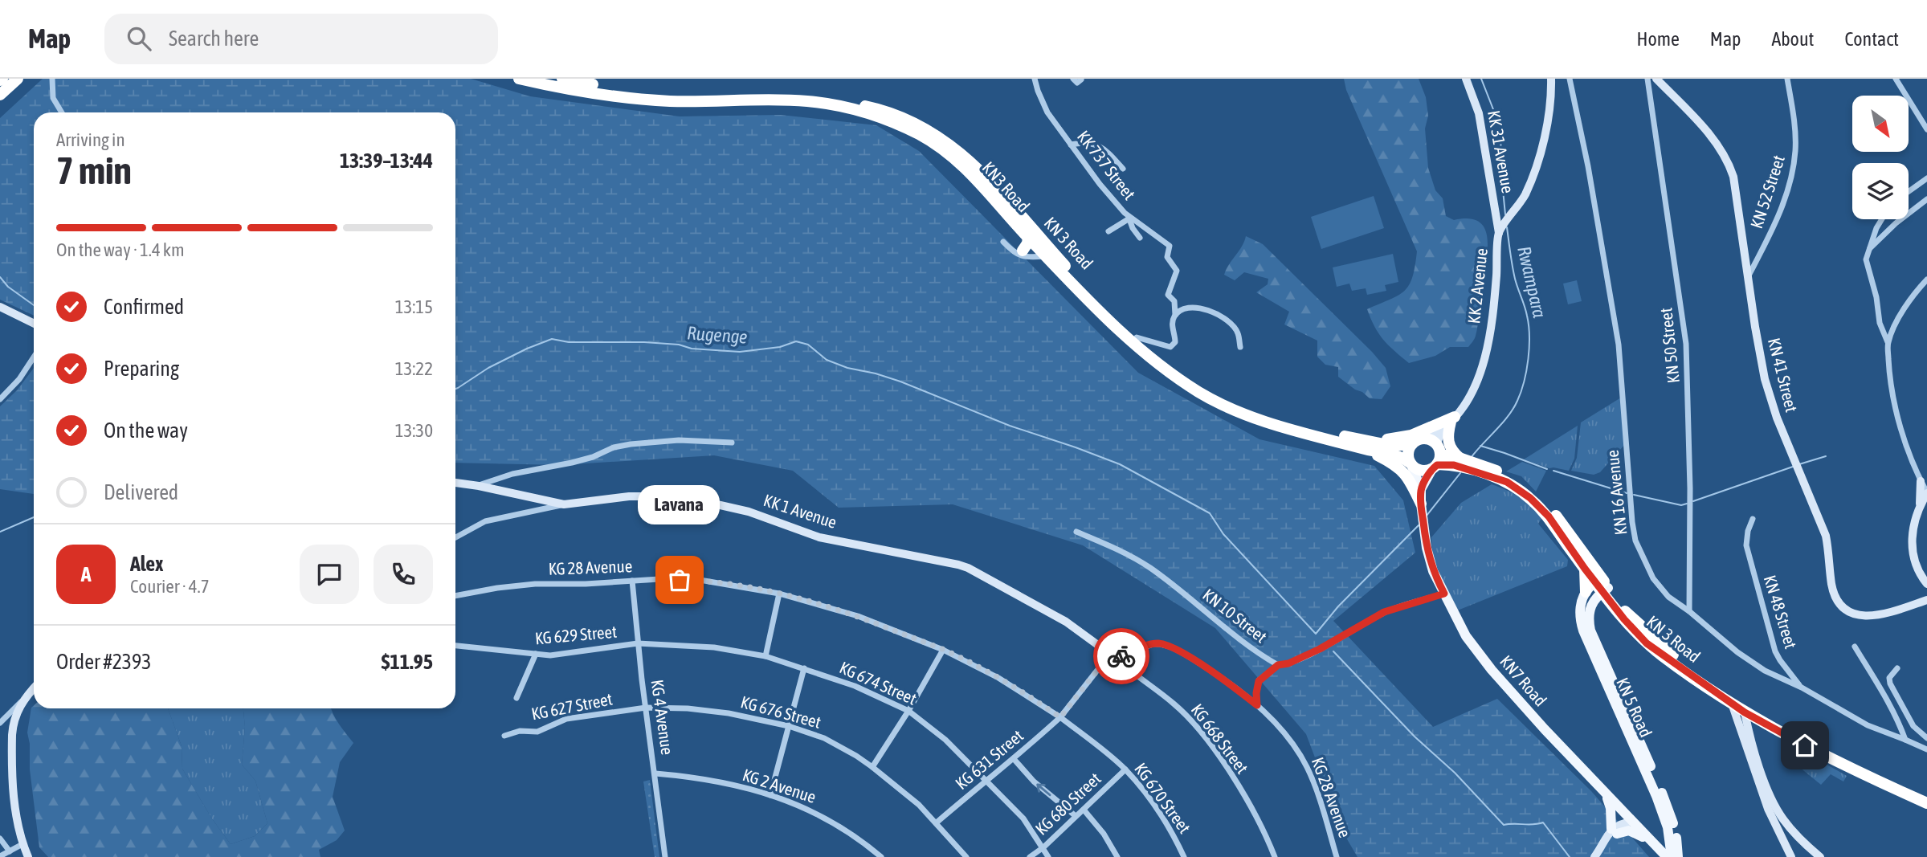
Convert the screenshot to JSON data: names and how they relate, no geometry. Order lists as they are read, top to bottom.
{
  "streets": {
    "highway": ["KN 3 Road"],
    "main road": [
      "KK 31 Avenue",
      "KK 2 Avenue",
      "KN 41 Street",
      "KK 1 Avenue",
      "KN7 Road",
      "KN 5 Road"
    ],
    "street": [
      "KK 737 Street",
      "KN 52 Street",
      "KN 50 Street",
      "KN 16 Avenue",
      "KG 28 Avenue",
      "KN 48 Street",
      "KN 10 Street",
      "KG 629 Street",
      "KG 674 Street",
      "KG 627 Street",
      "KG 676 Street",
      "KG 4 Avenue",
      "KG 668 Street",
      "KG 631 Street",
      "KG 2 Avenue",
      "KG 670 Street",
      "KG 680 Street"
    ]
  },
  "crossings": [
    ["KK 31 Avenue", "KK 2 Avenue"],
    ["KN 52 Street", "KN 41 Street"],
    ["KN 3 Road", "KK 2 Avenue"],
    ["KN 3 Road", "KN7 Road"],
    ["KN 3 Road", "KN 5 Road"],
    ["KK 2 Avenue", "KN7 Road"],
    ["KN 50 Street", "KN 16 Avenue"],
    ["KN 16 Avenue", "KN 48 Street"],
    ["KK 1 Avenue", "KG 28 Avenue"],
    ["KK 1 Avenue", "KG 668 Street"],
    ["KG 28 Avenue", "KG 4 Avenue"],
    ["KG 28 Avenue", "KG 668 Street"],
    ["KG 28 Avenue", "KG 631 Street"],
    ["KG 28 Avenue", "KG 670 Street"],
    ["KG 629 Street", "KG 674 Street"],
    ["KG 629 Street", "KG 4 Avenue"],
    ["KN7 Road", "KN 5 Road"],
    ["KG 674 Street", "KG 4 Avenue"],
    ["KG 674 Street", "KG 631 Street"],
    ["KG 674 Street", "KG 680 Street"],
    ["KG 627 Street", "KG 676 Street"],
    ["KG 627 Street", "KG 4 Avenue"],
    ["KG 676 Street", "KG 4 Avenue"],
    ["KG 676 Street", "KG 631 Street"],
    ["KG 4 Avenue", "KG 2 Avenue"],
    ["KG 631 Street", "KG 670 Street"],
    ["KG 670 Street", "KG 680 Street"]
  ],
  "water": ["Rwampara", "Rugenge"],
  "places": ["Lavana"],
  "north": "bottom right",
  "page": {
    "header": "Map",
    "search": "Search here",
    "nav": [
      "Home",
      "Map",
      "About",
      "Contact"
    ],
    "heading": ["7 min", "Arriving in", "13:39–13:44"],
    "panel": [
      "Alex",
      "Courier · 4.7",
      "Order #2393",
      "$11.95"
    ],
    "bar": "On the way · 1.4 km",
    "list": [
      ["Confirmed", "13:15"],
      ["Preparing", "13:22"],
      ["On the way", "13:30"],
      "Delivered"
    ],
    "bubble": "Lavana",
    "round": "A"
  }
}
